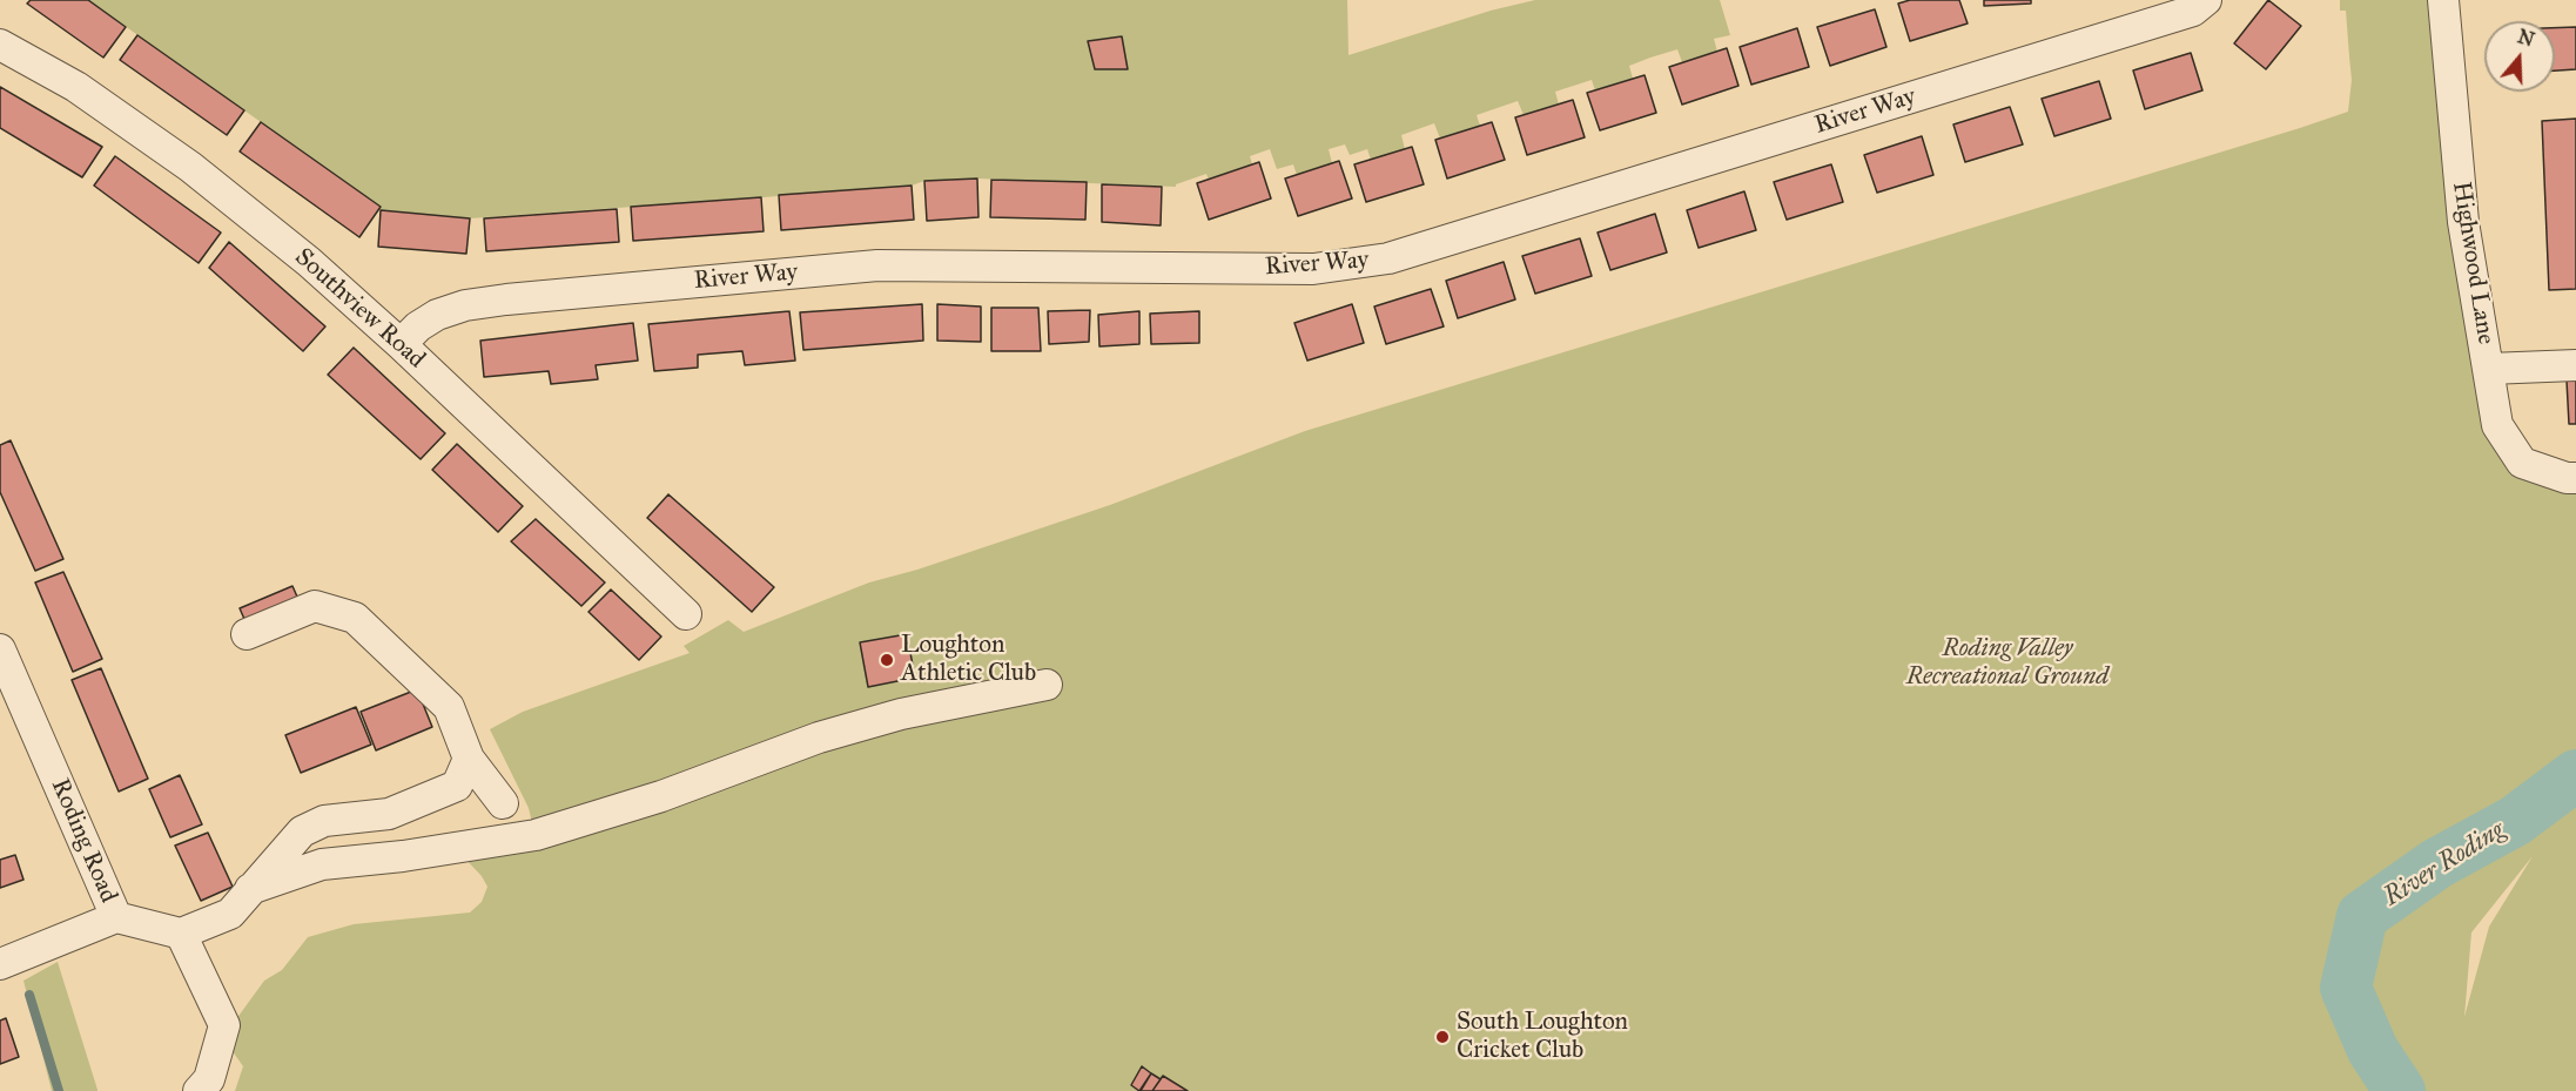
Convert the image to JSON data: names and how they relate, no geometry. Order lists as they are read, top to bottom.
{
  "streets": {
    "street": [
      "River Way",
      "Highwood Lane",
      "Southview Road",
      "Roding Road"
    ]
  },
  "crossings": [
    ["River Way", "Southview Road"]
  ],
  "water": ["River Roding"],
  "parks": ["Roding Valley Recreational Ground"],
  "places": ["Loughton Athletic Club", "South Loughton Cricket Club"],
  "north": "top"
}
